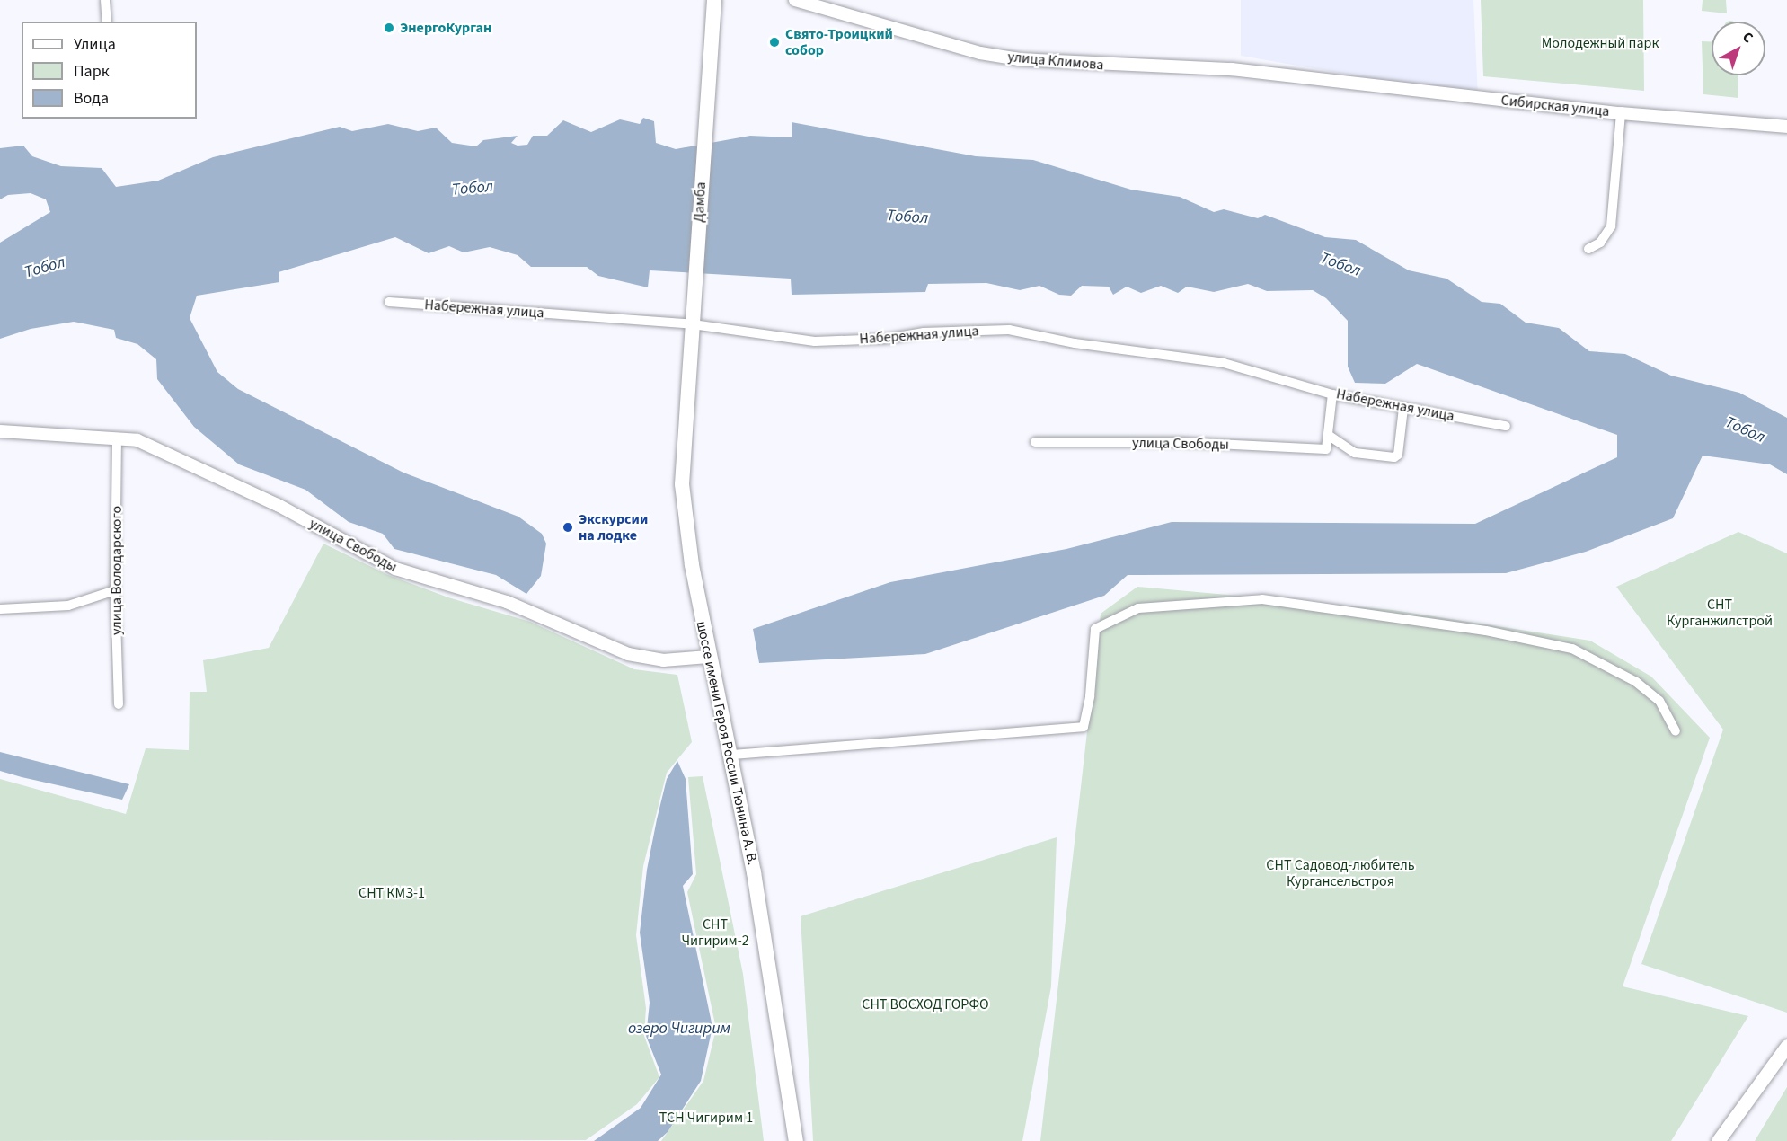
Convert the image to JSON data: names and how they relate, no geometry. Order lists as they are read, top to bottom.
{
  "streets": {
    "main road": ["Дамба", "шоссе имени Героя России Тюнина А. В."],
    "street": [
      "улица Климова",
      "Сибирская улица",
      "Набережная улица",
      "улица Свободы",
      "улица Володарского"
    ]
  },
  "crossings": [
    ["улица Климова", "Сибирская улица"],
    ["Дамба", "Набережная улица"],
    ["Дамба", "шоссе имени Героя России Тюнина А. В."],
    ["Набережная улица", "шоссе имени Героя России Тюнина А. В."],
    ["улица Свободы", "улица Володарского"],
    ["улица Свободы", "шоссе имени Героя России Тюнина А. В."]
  ],
  "water": ["Тобол", "озеро Чигирим"],
  "parks": [
    "Молодежный парк",
    "СНТ Курганжилстрой",
    "СНТ Садовод-любитель Кургансельстроя",
    "СНТ КМЗ-1",
    "СНТ Чигирим-2",
    "СНТ ВОСХОД ГОРФО",
    "ТСН Чигирим 1"
  ],
  "places": ["ЭнергоКурган", "Свято-Троицкий собор", "Экскурсии на лодке"],
  "legend": ["Улица", "Парк", "Вода"],
  "north": "top right"
}
